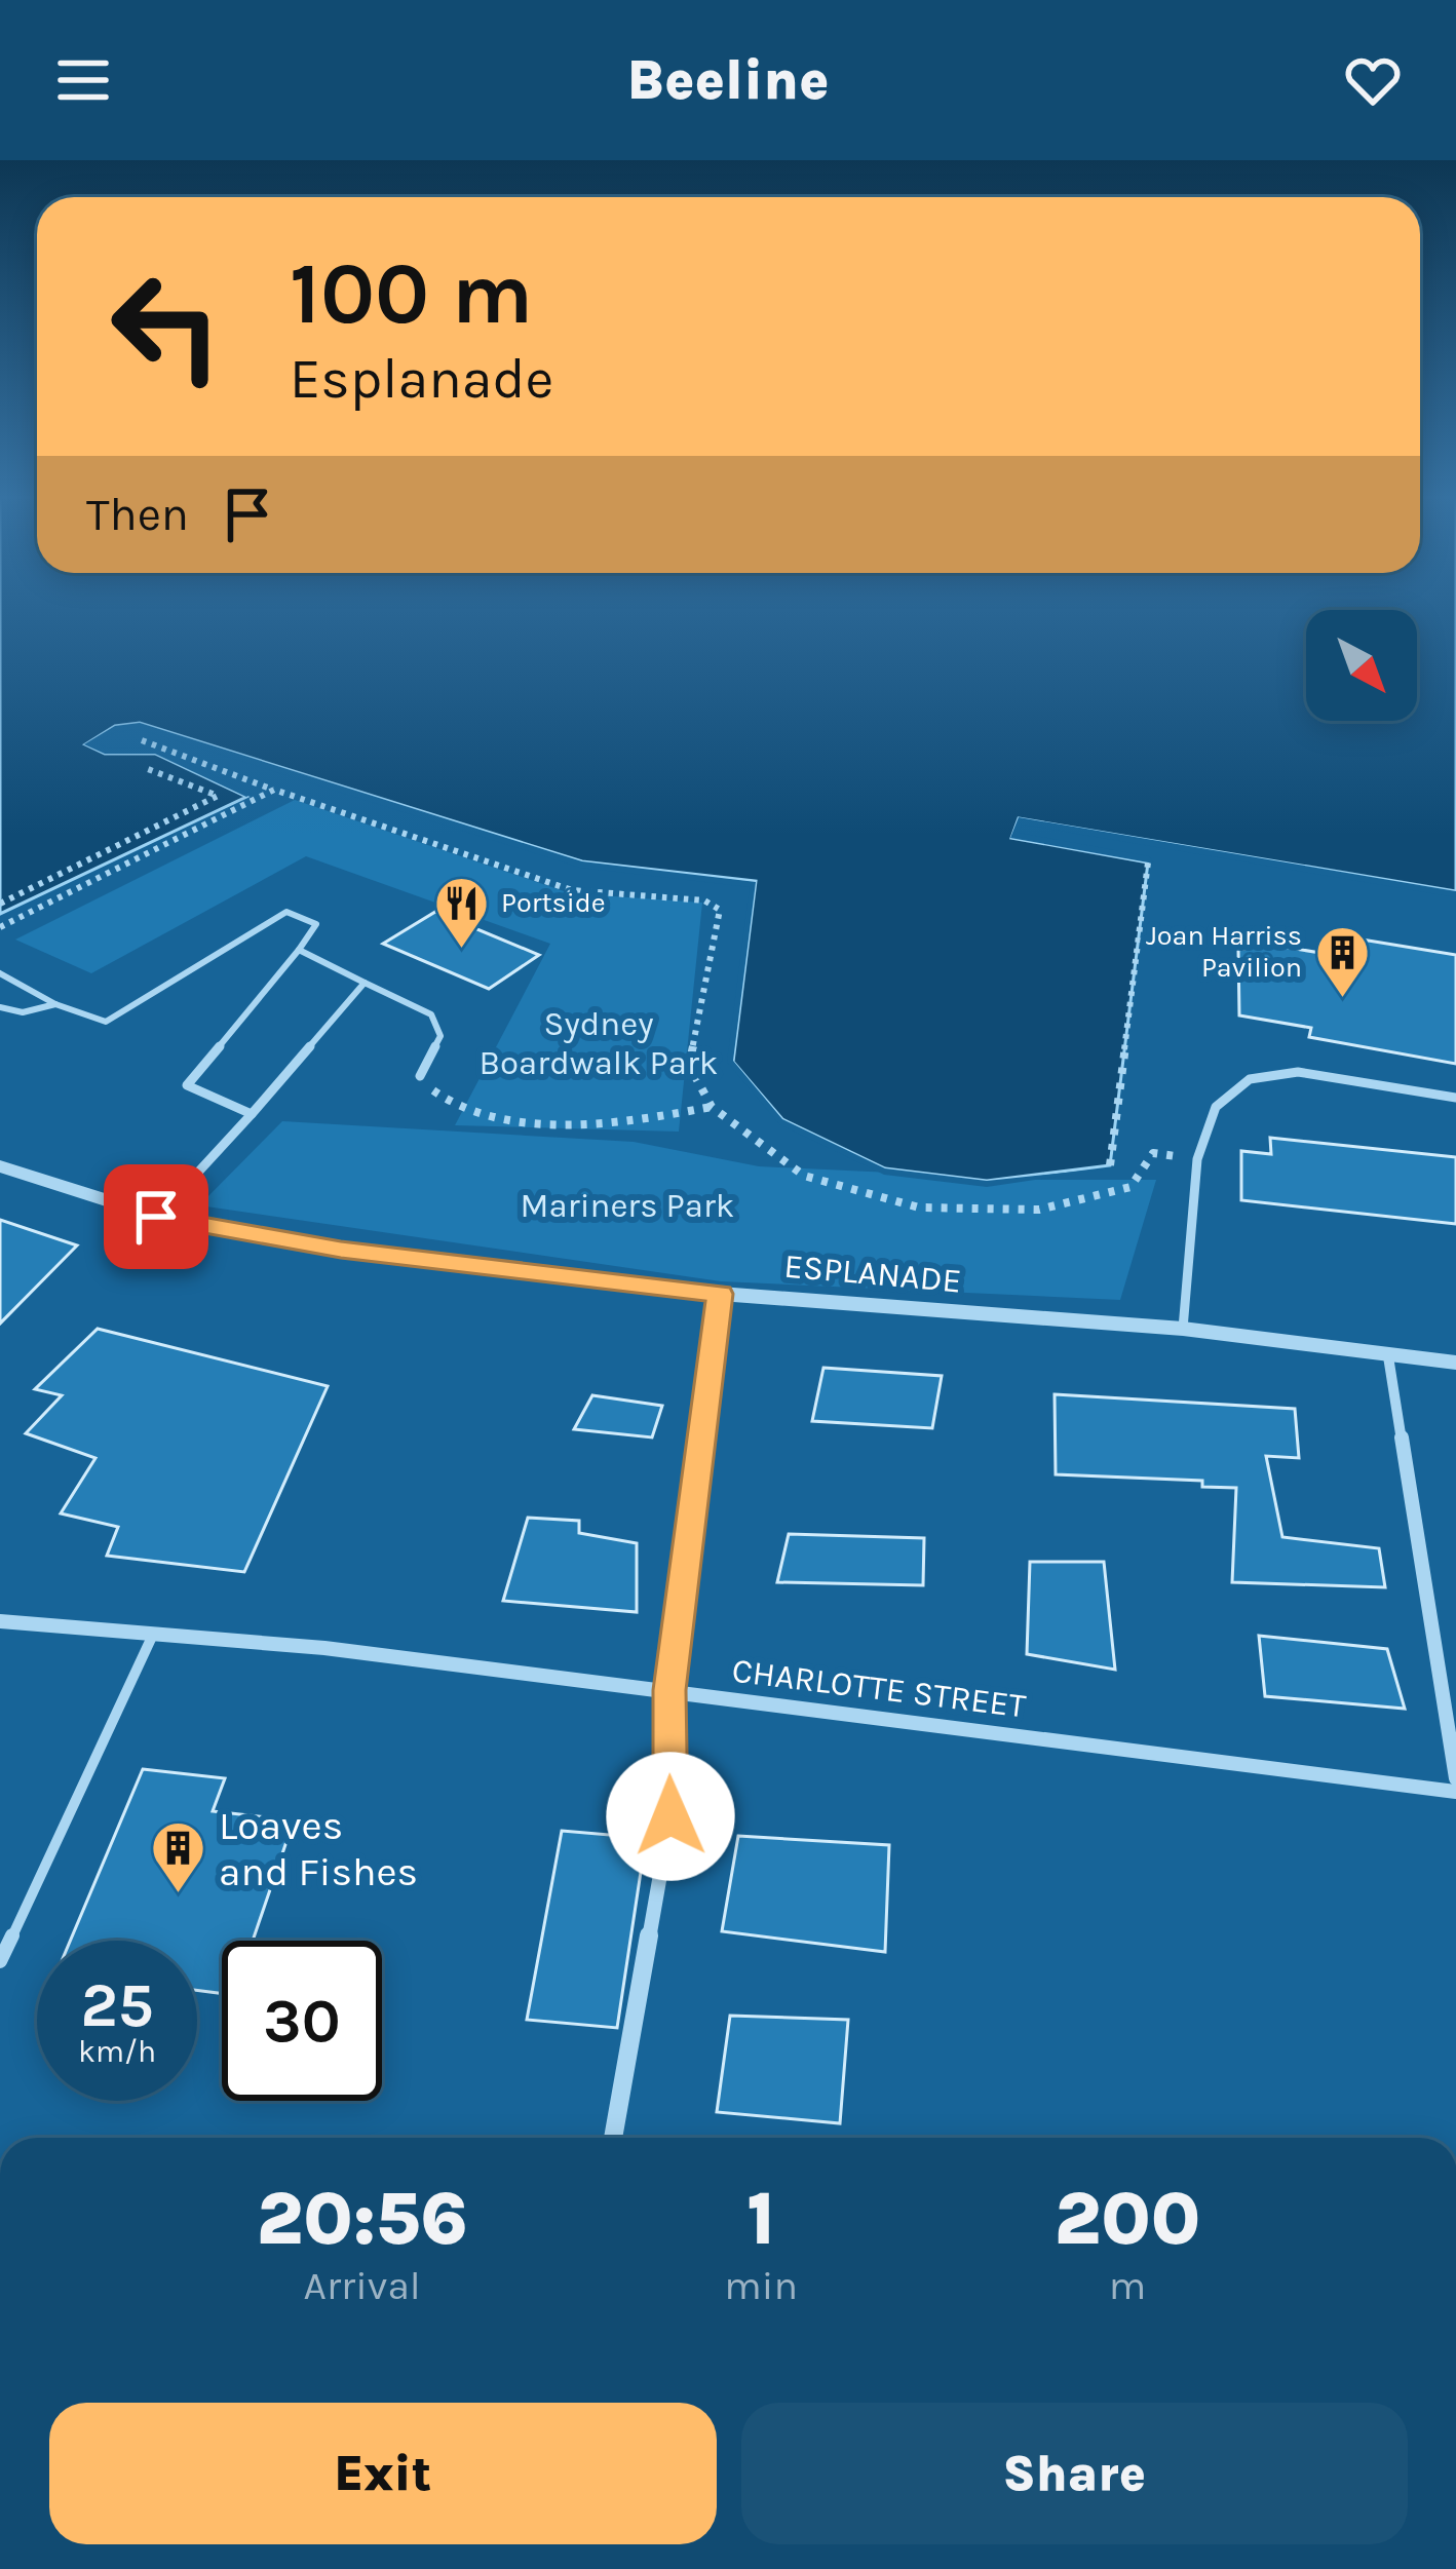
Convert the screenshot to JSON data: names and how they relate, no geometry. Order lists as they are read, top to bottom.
{
  "streets": {
    "street": ["ESPLANADE", "CHARLOTTE STREET"]
  },
  "parks": ["Sydney Boardwalk Park", "Mariners Park"],
  "places": {
    "restaurant": ["Portside"],
    "building": ["Joan Harriss Pavilion", "Loaves and Fishes"]
  },
  "north": "bottom right",
  "page": {
    "header": "Beeline",
    "turn": ["100 m", "Esplanade"],
    "then": "Then",
    "speed": "25 km/h",
    "limit": "30",
    "eta": [
      "20:56",
      "Arrival",
      "1",
      "min",
      "200",
      "m"
    ],
    "buttons": ["Exit", "Share"]
  }
}
